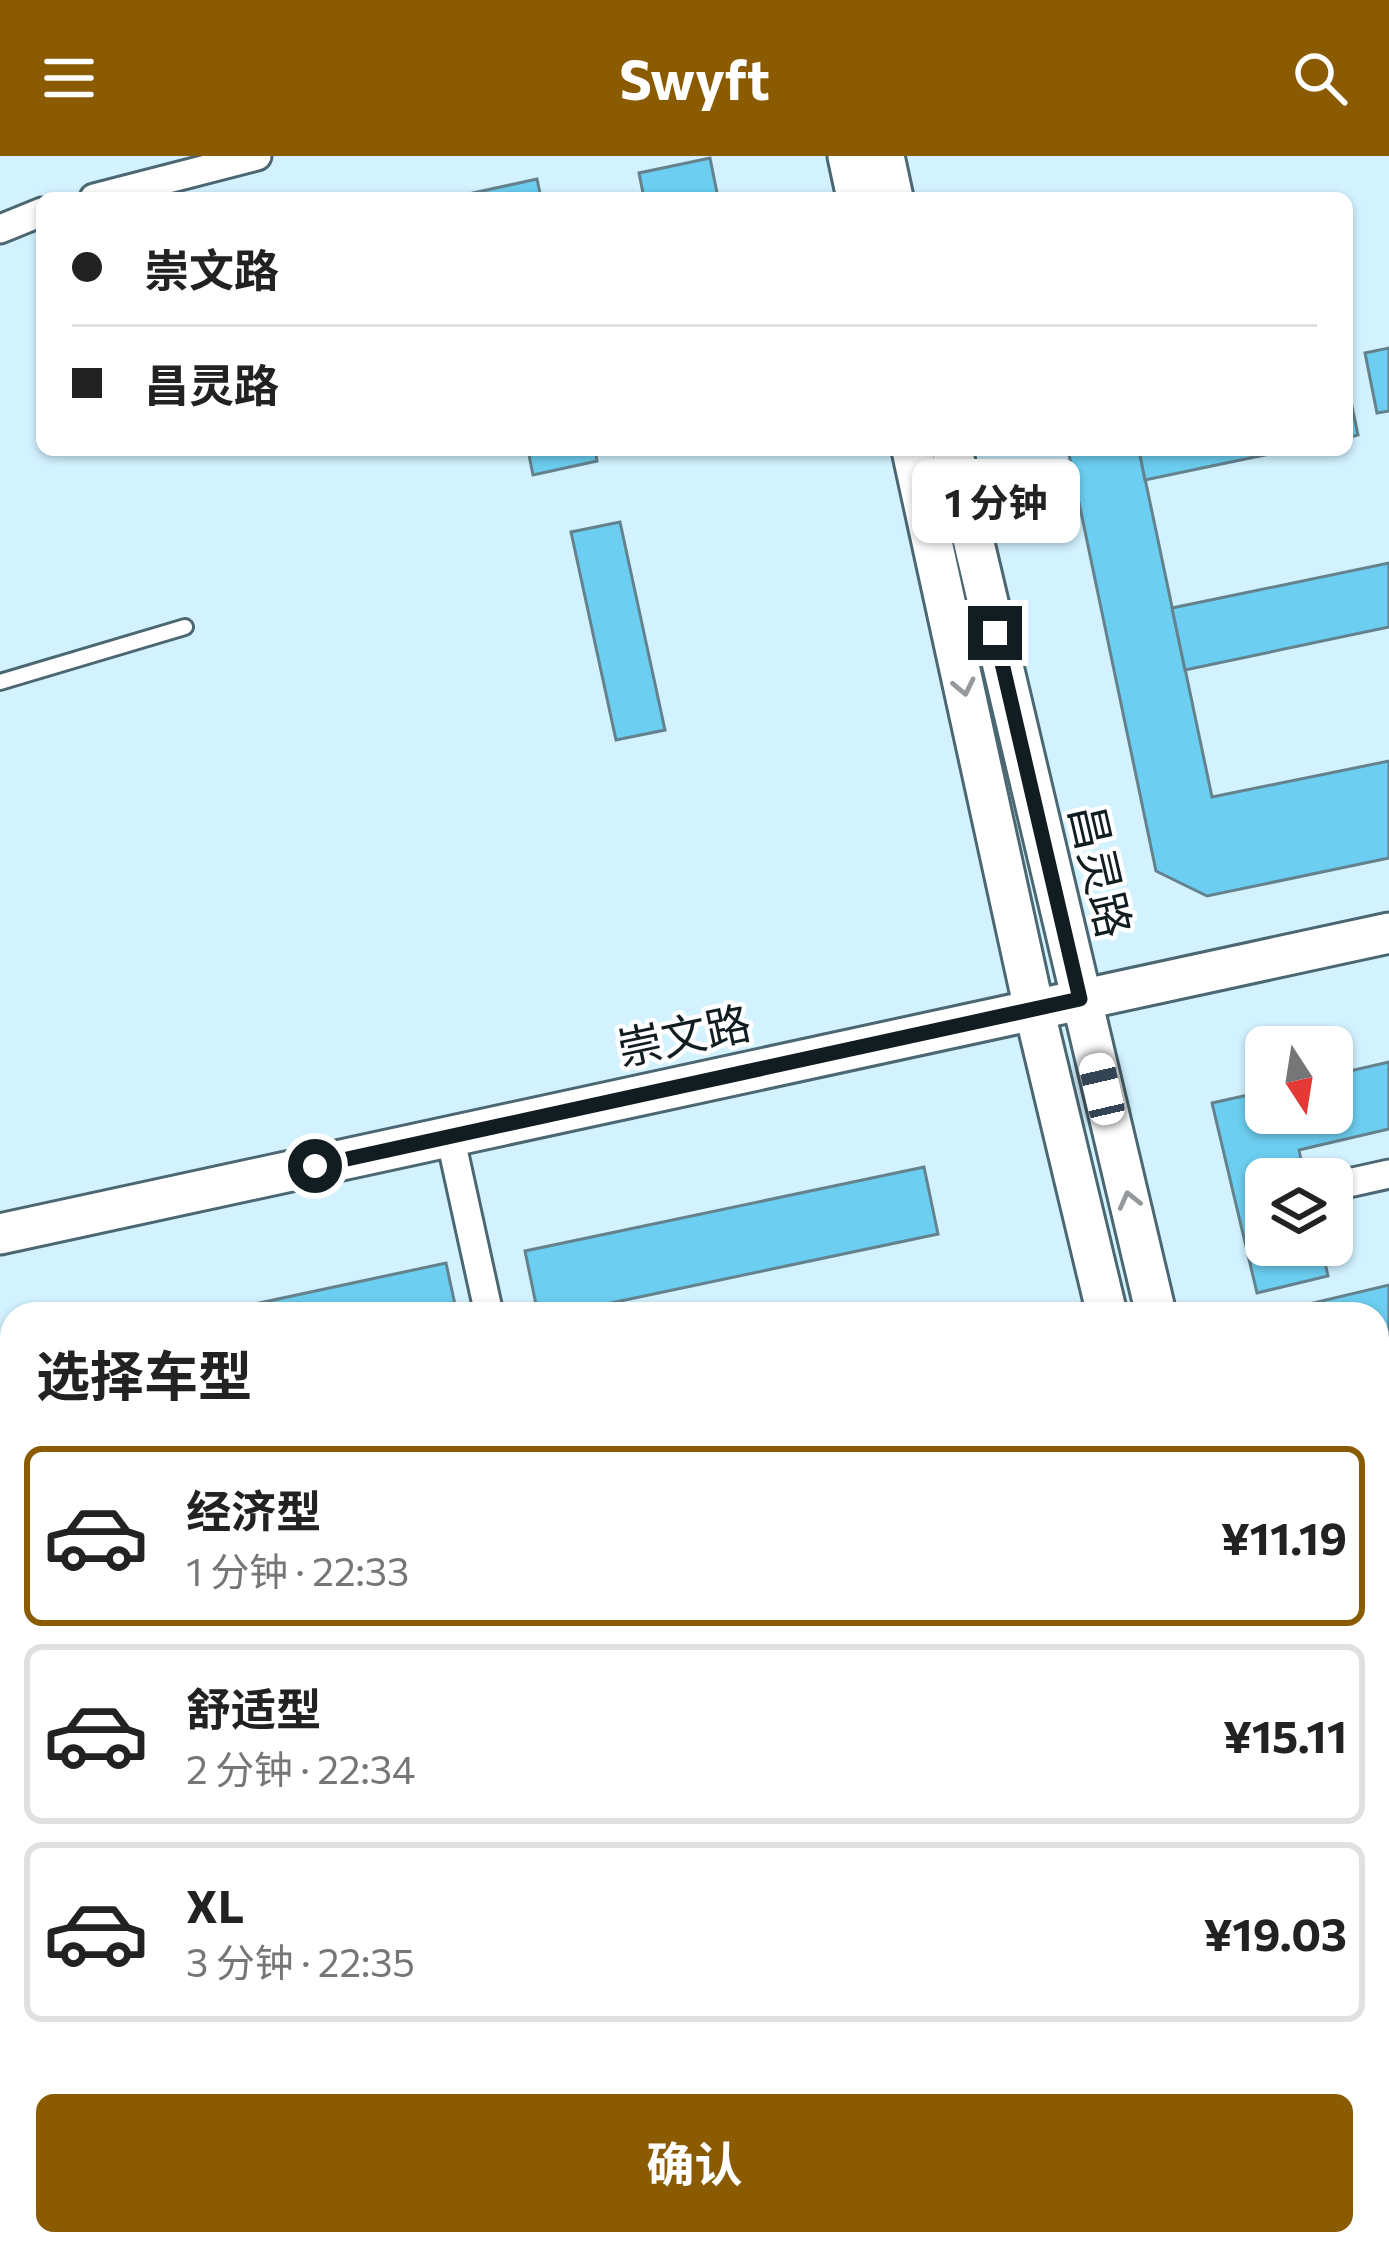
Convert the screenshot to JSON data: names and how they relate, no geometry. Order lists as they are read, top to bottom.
{
  "streets": {
    "main road": ["昌灵路", "崇文路"]
  },
  "crossings": [
    ["昌灵路", "崇文路"]
  ],
  "north": "bottom",
  "page": {
    "header": "Swyft",
    "banner": ["崇文路", "昌灵路"],
    "bubble": "1 分钟",
    "heading": "选择车型",
    "list": [
      {
        "name": "经济型",
        "note": "1 分钟 · 22:33",
        "value": "¥11.19"
      },
      {
        "name": "舒适型",
        "note": "2 分钟 · 22:34",
        "value": "¥15.11"
      },
      {
        "name": "XL",
        "note": "3 分钟 · 22:35",
        "value": "¥19.03"
      }
    ],
    "buttons": "确认"
  }
}
